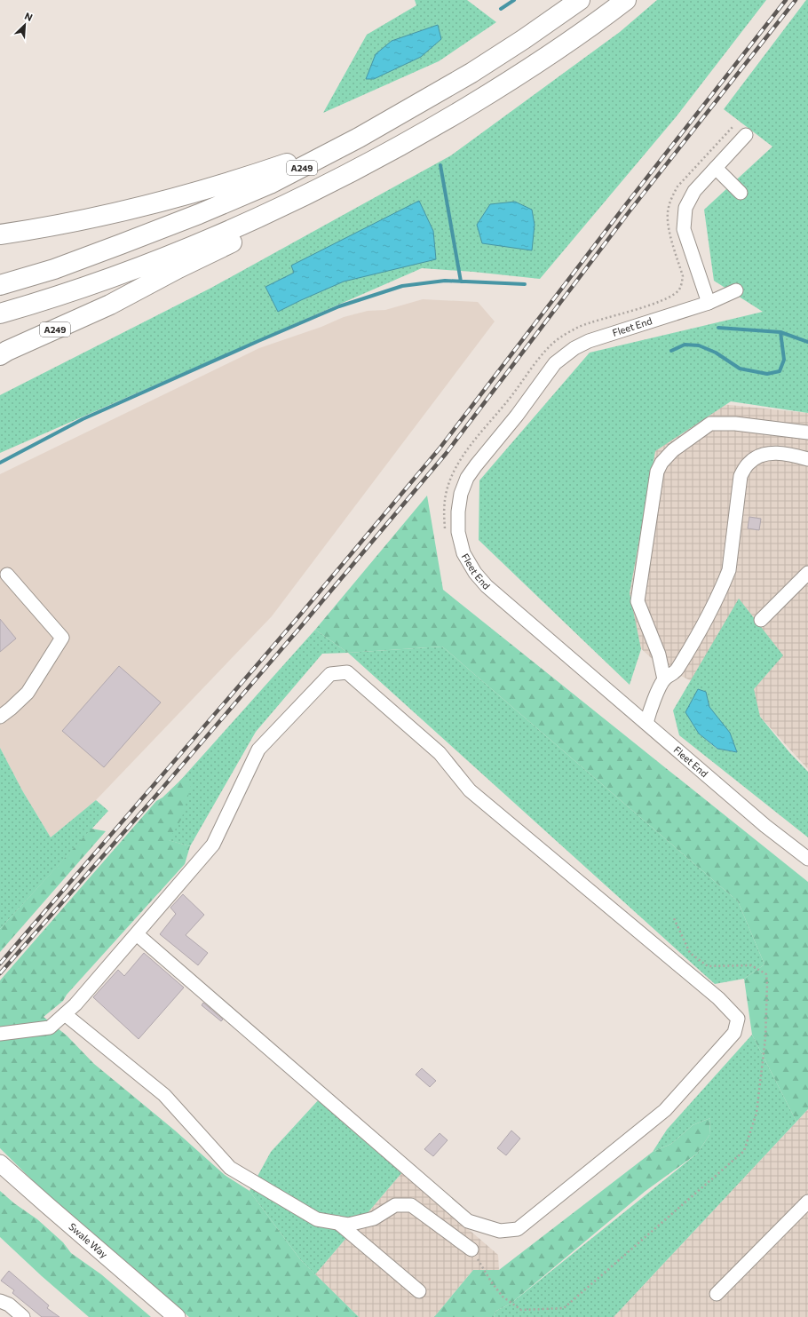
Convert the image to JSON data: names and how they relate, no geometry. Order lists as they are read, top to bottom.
{
  "streets": {
    "highway": ["A249"],
    "main road": ["Swale Way"],
    "street": ["Fleet End"]
  },
  "north": "top right"
}
